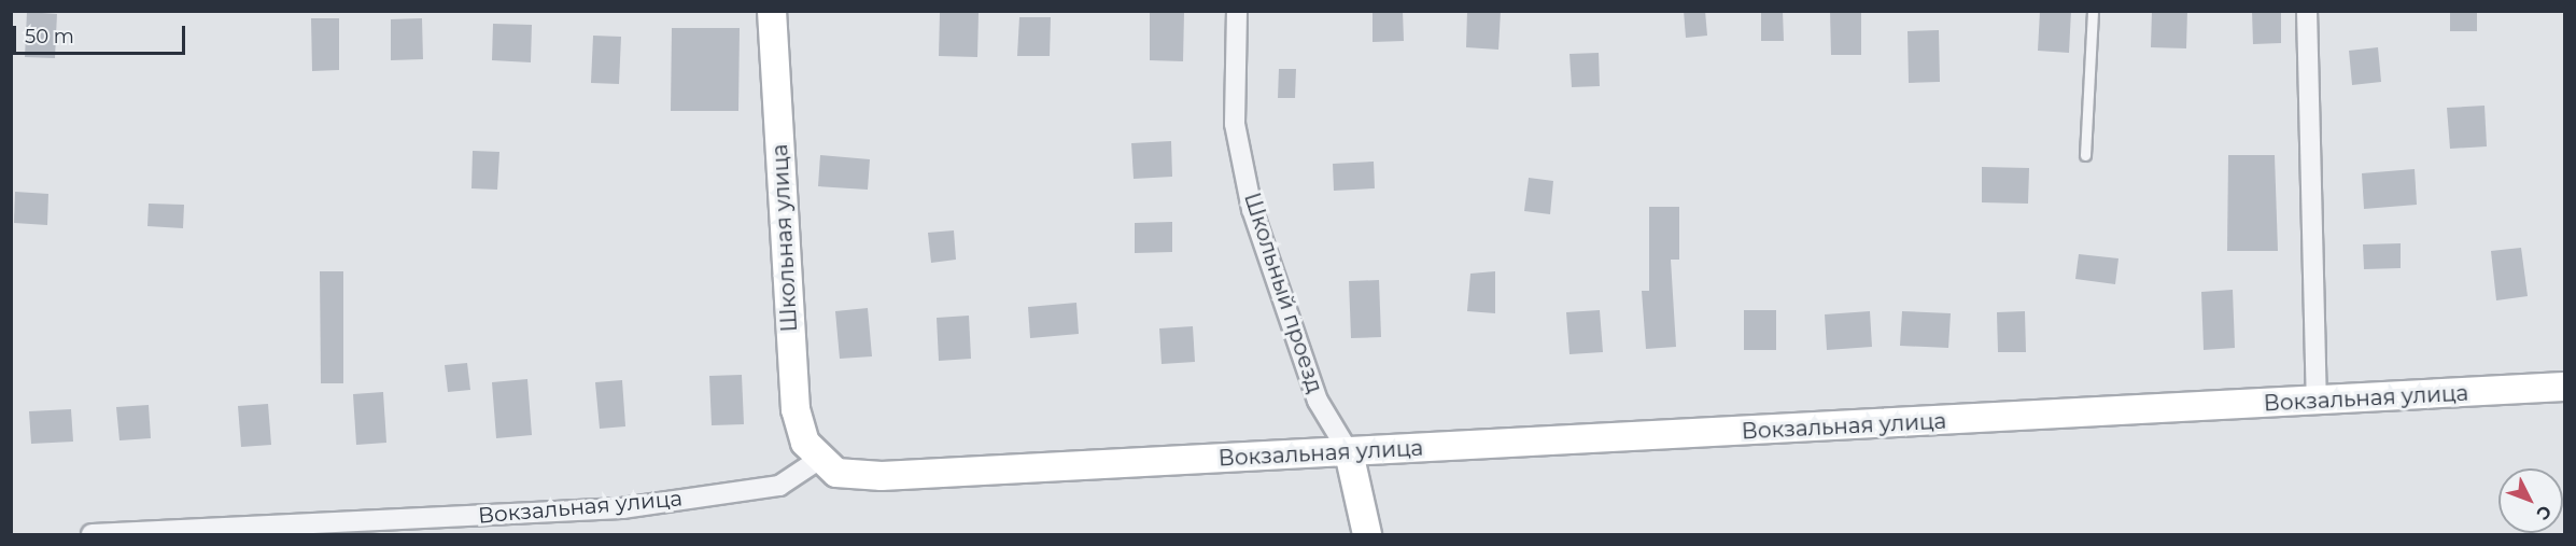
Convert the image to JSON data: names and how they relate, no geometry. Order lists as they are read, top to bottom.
{
  "streets": {
    "street": ["Школьная улица", "Школьный проезд", "Вокзальная улица"]
  },
  "crossings": [
    ["Школьная улица", "Вокзальная улица"],
    ["Школьный проезд", "Вокзальная улица"]
  ],
  "scale_bar": "50 m",
  "north": "bottom right"
}
